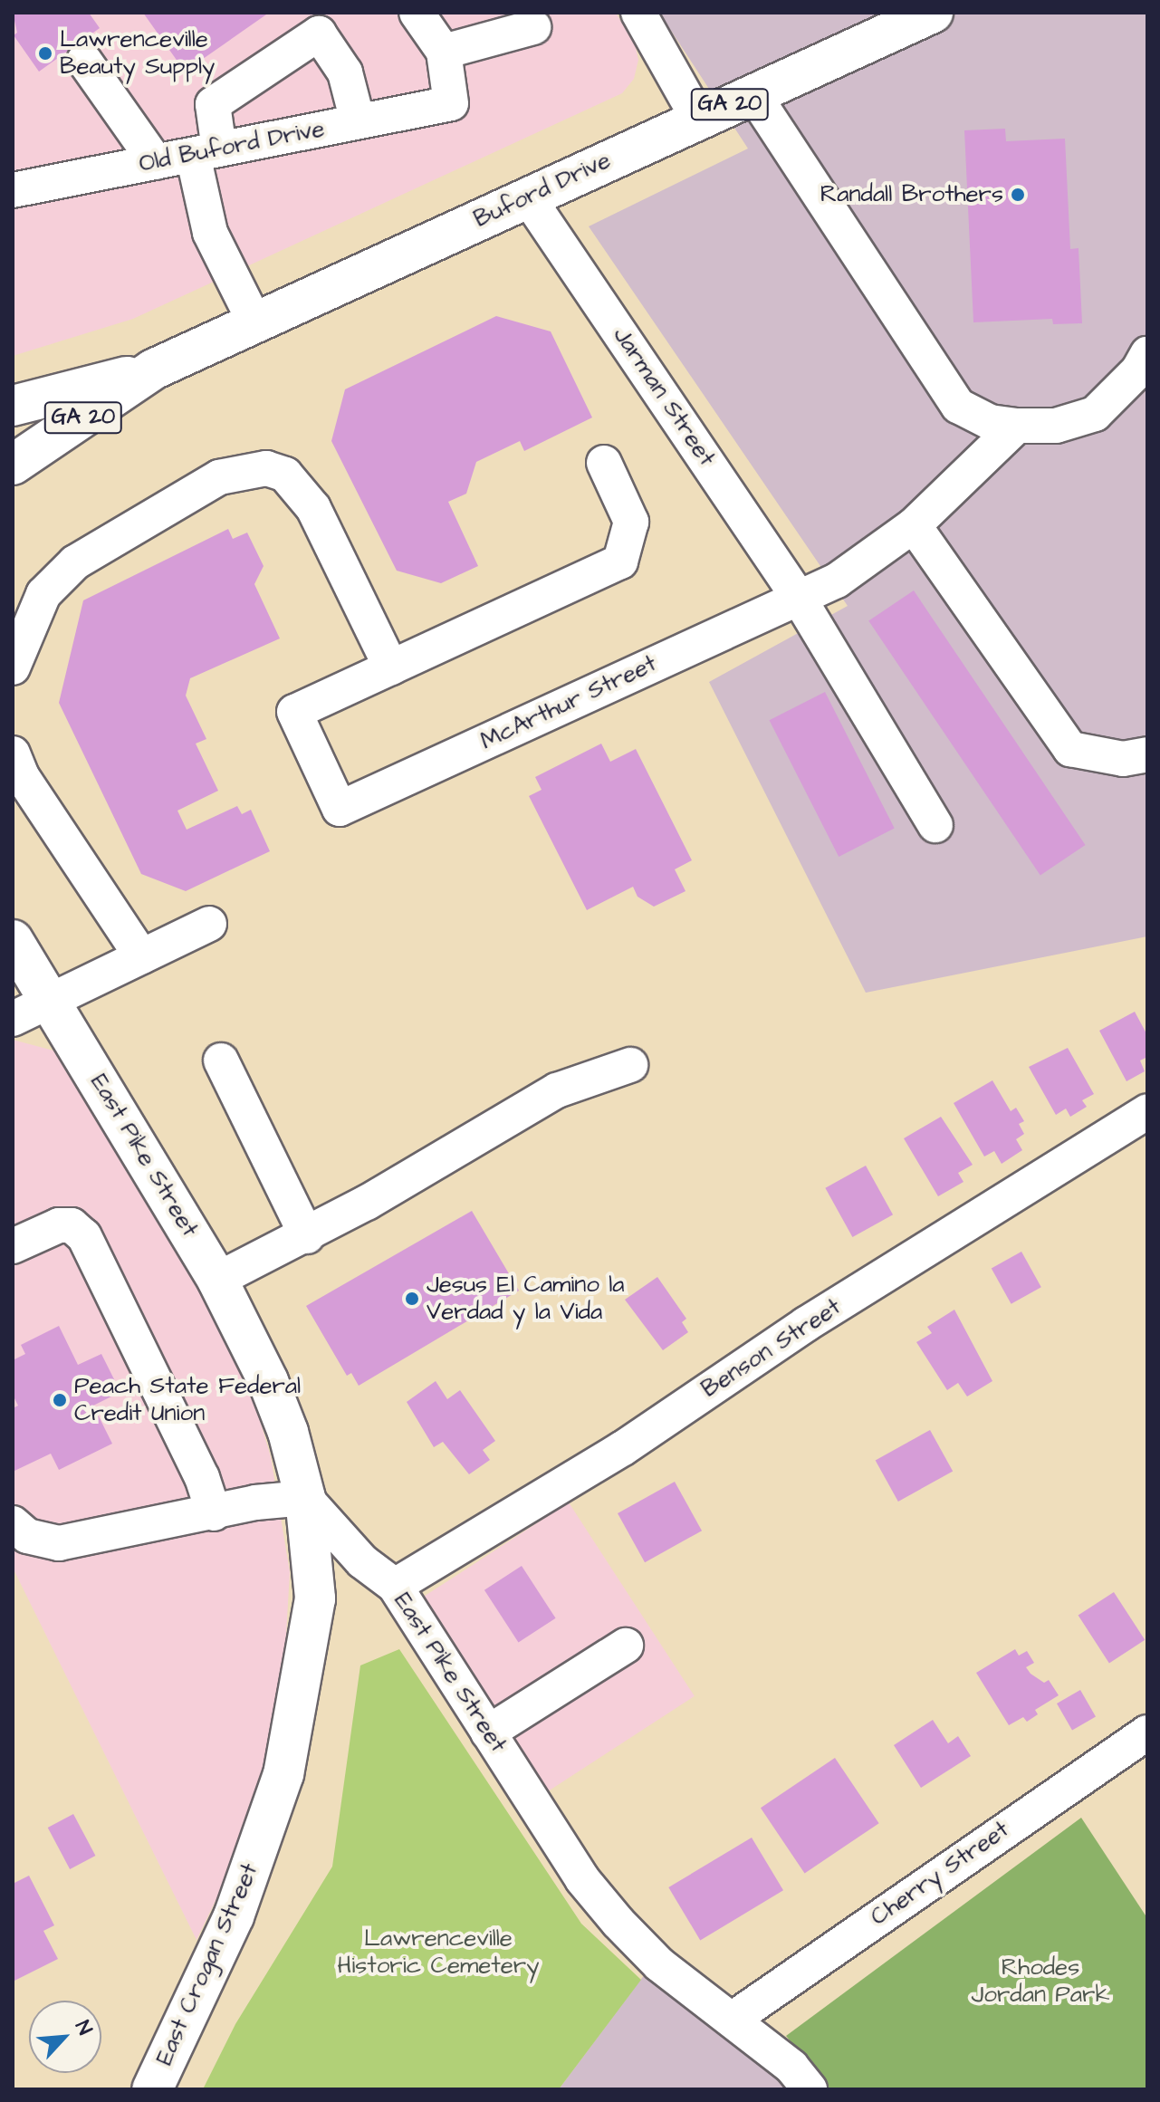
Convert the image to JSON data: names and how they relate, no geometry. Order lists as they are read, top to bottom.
{
  "streets": {
    "main road": [
      "GA 20",
      "Buford Drive",
      "East Pike Street",
      "East Crogan Street"
    ],
    "street": [
      "Old Buford Drive",
      "Jarman Street",
      "McArthur Street",
      "Benson Street",
      "Cherry Street"
    ]
  },
  "crossings": [
    ["Buford Drive", "Jarman Street"],
    ["Jarman Street", "McArthur Street"],
    ["East Pike Street", "Benson Street"],
    ["East Pike Street", "Cherry Street"],
    ["East Pike Street", "East Crogan Street"]
  ],
  "parks": ["Lawrenceville Historic Cemetery", "Rhodes Jordan Park"],
  "places": [
    "Lawrenceville Beauty Supply",
    "Randall Brothers",
    "Jesus El Camino la Verdad y la Vida",
    "Peach State Federal Credit Union"
  ],
  "north": "top right"
}
